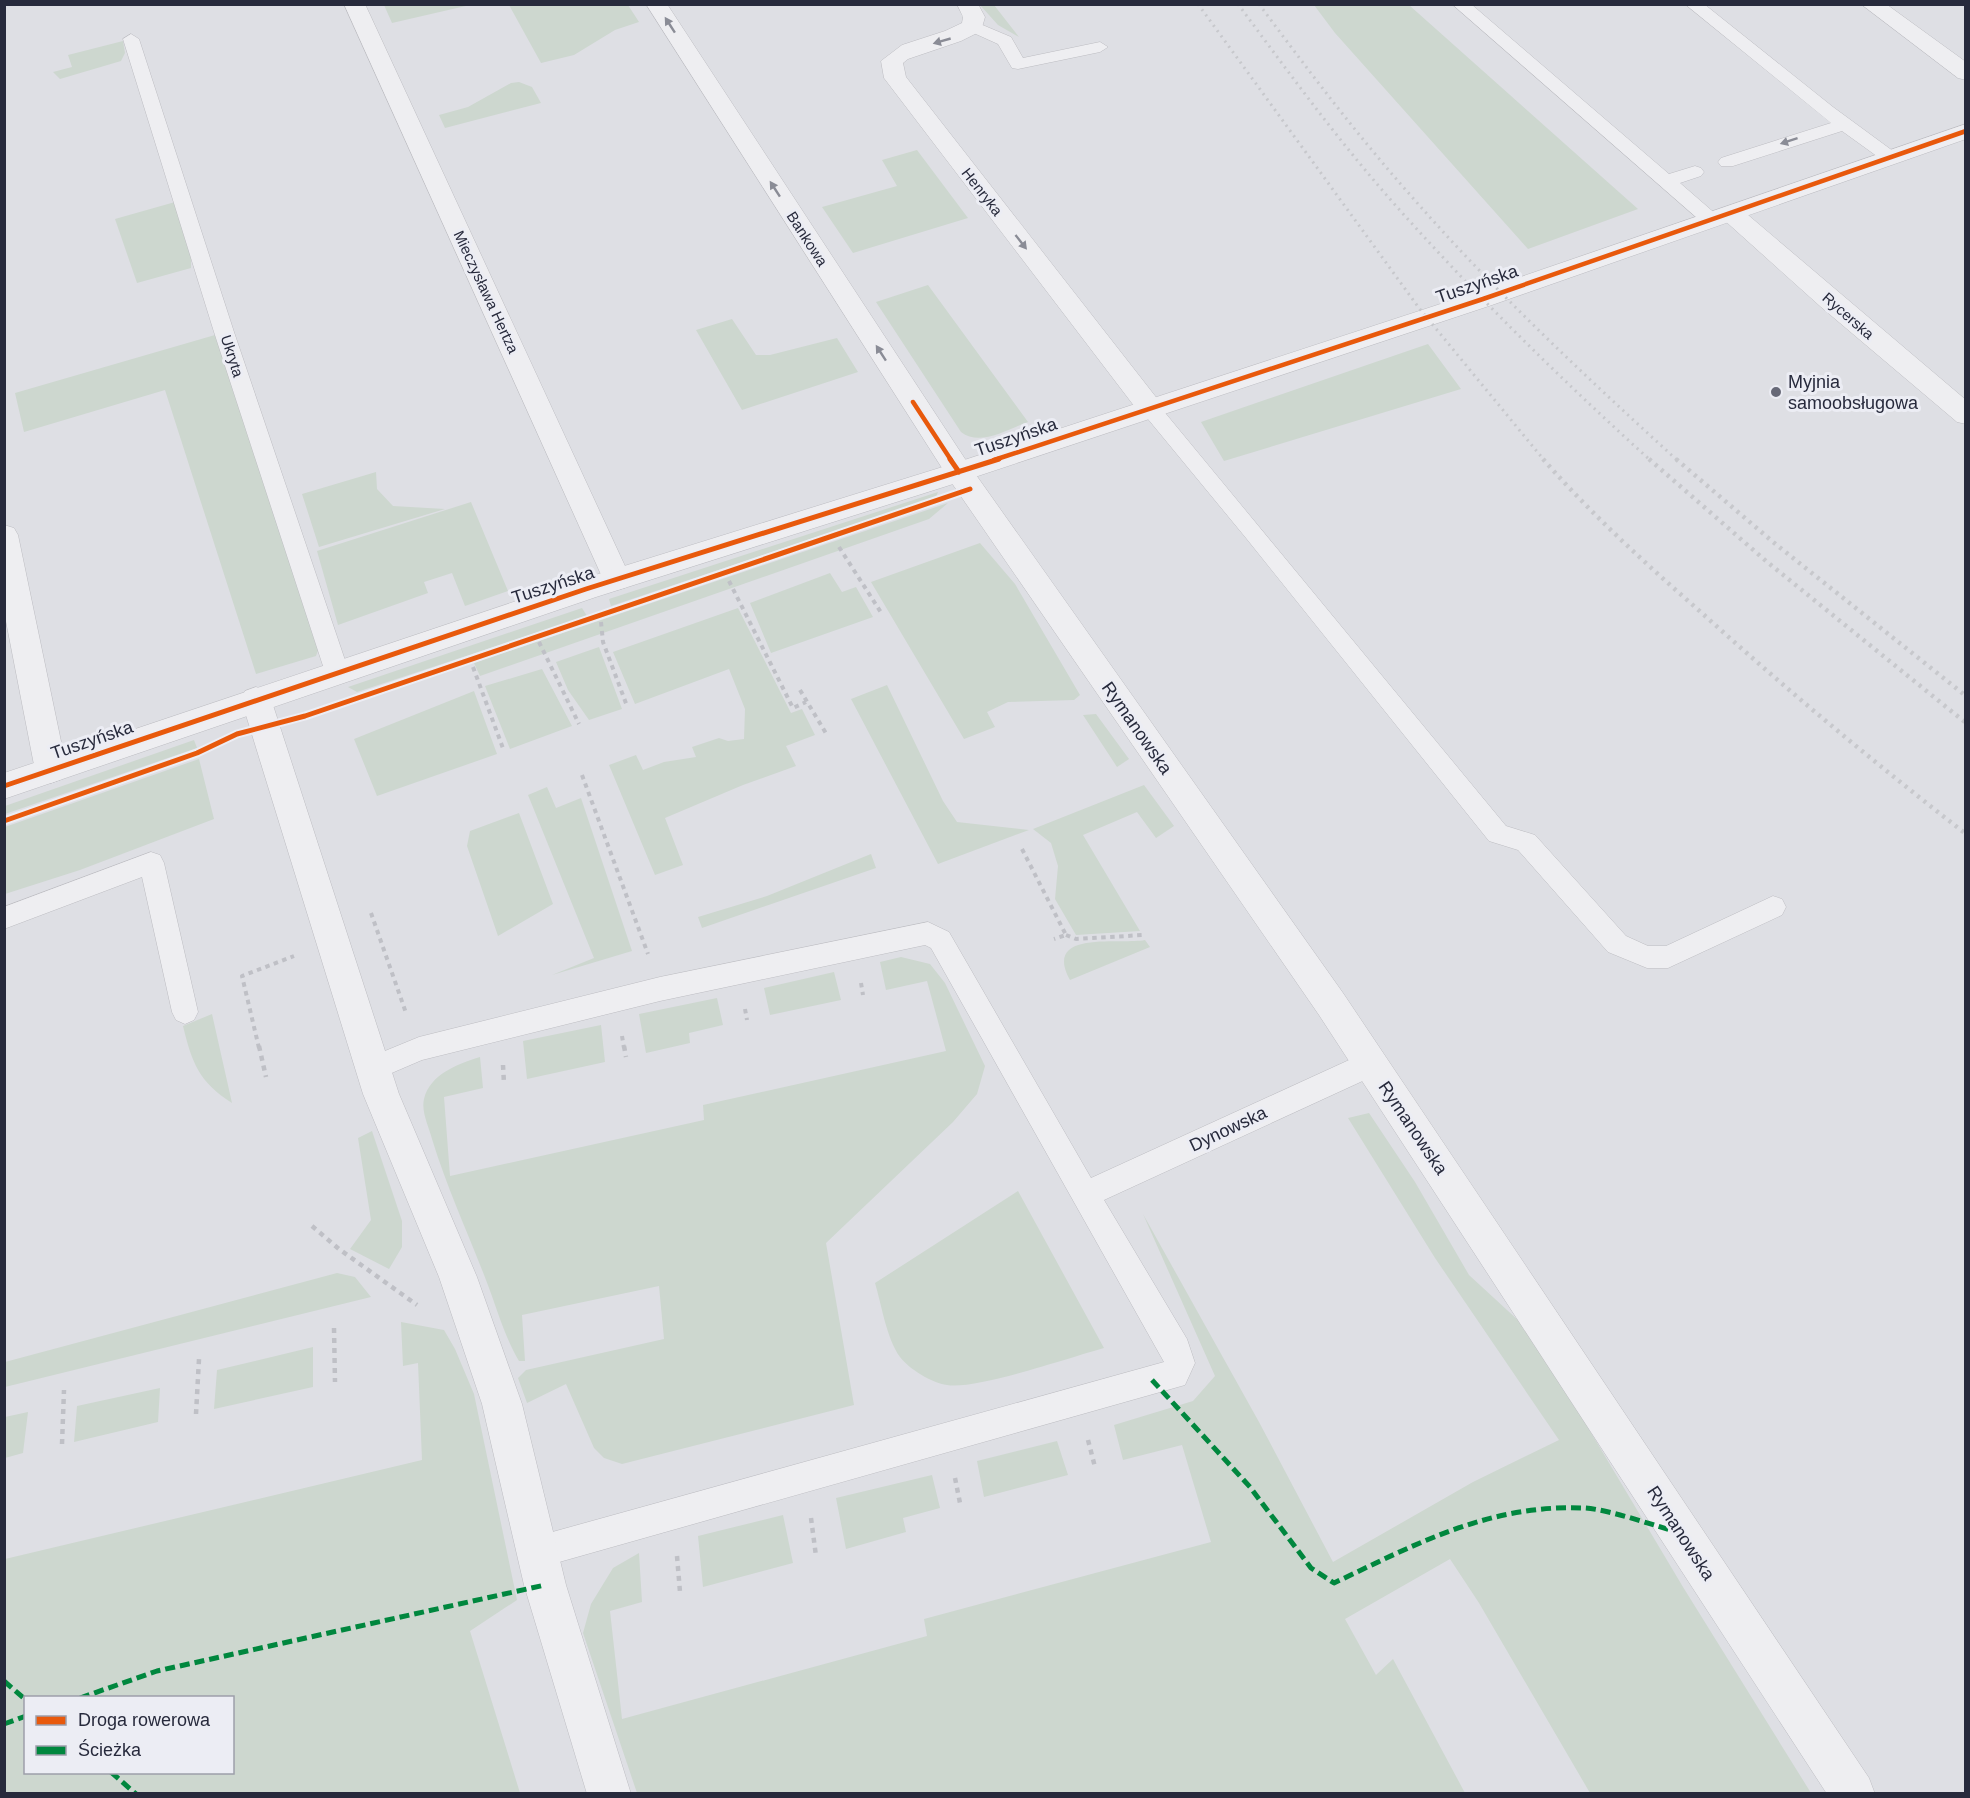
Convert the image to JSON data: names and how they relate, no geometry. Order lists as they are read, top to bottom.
{
  "streets": {
    "street": [
      "Henryka",
      "Bankowa",
      "Tuszyńska",
      "Mieczysława Hertza",
      "Rycerska",
      "Rymanowska"
    ],
    "lane": ["Ukryta", "Dynowska"]
  },
  "crossings": [
    ["Henryka", "Tuszyńska"],
    ["Bankowa", "Tuszyńska"],
    ["Bankowa", "Rymanowska"],
    ["Tuszyńska", "Mieczysława Hertza"],
    ["Tuszyńska", "Rycerska"],
    ["Tuszyńska", "Ukryta"],
    ["Tuszyńska", "Rymanowska"],
    ["Rymanowska", "Dynowska"]
  ],
  "one_way": ["Henryka", "Bankowa"],
  "places": ["Myjnia samoobsługowa"],
  "legend": ["Droga rowerowa", "Ścieżka"]
}
